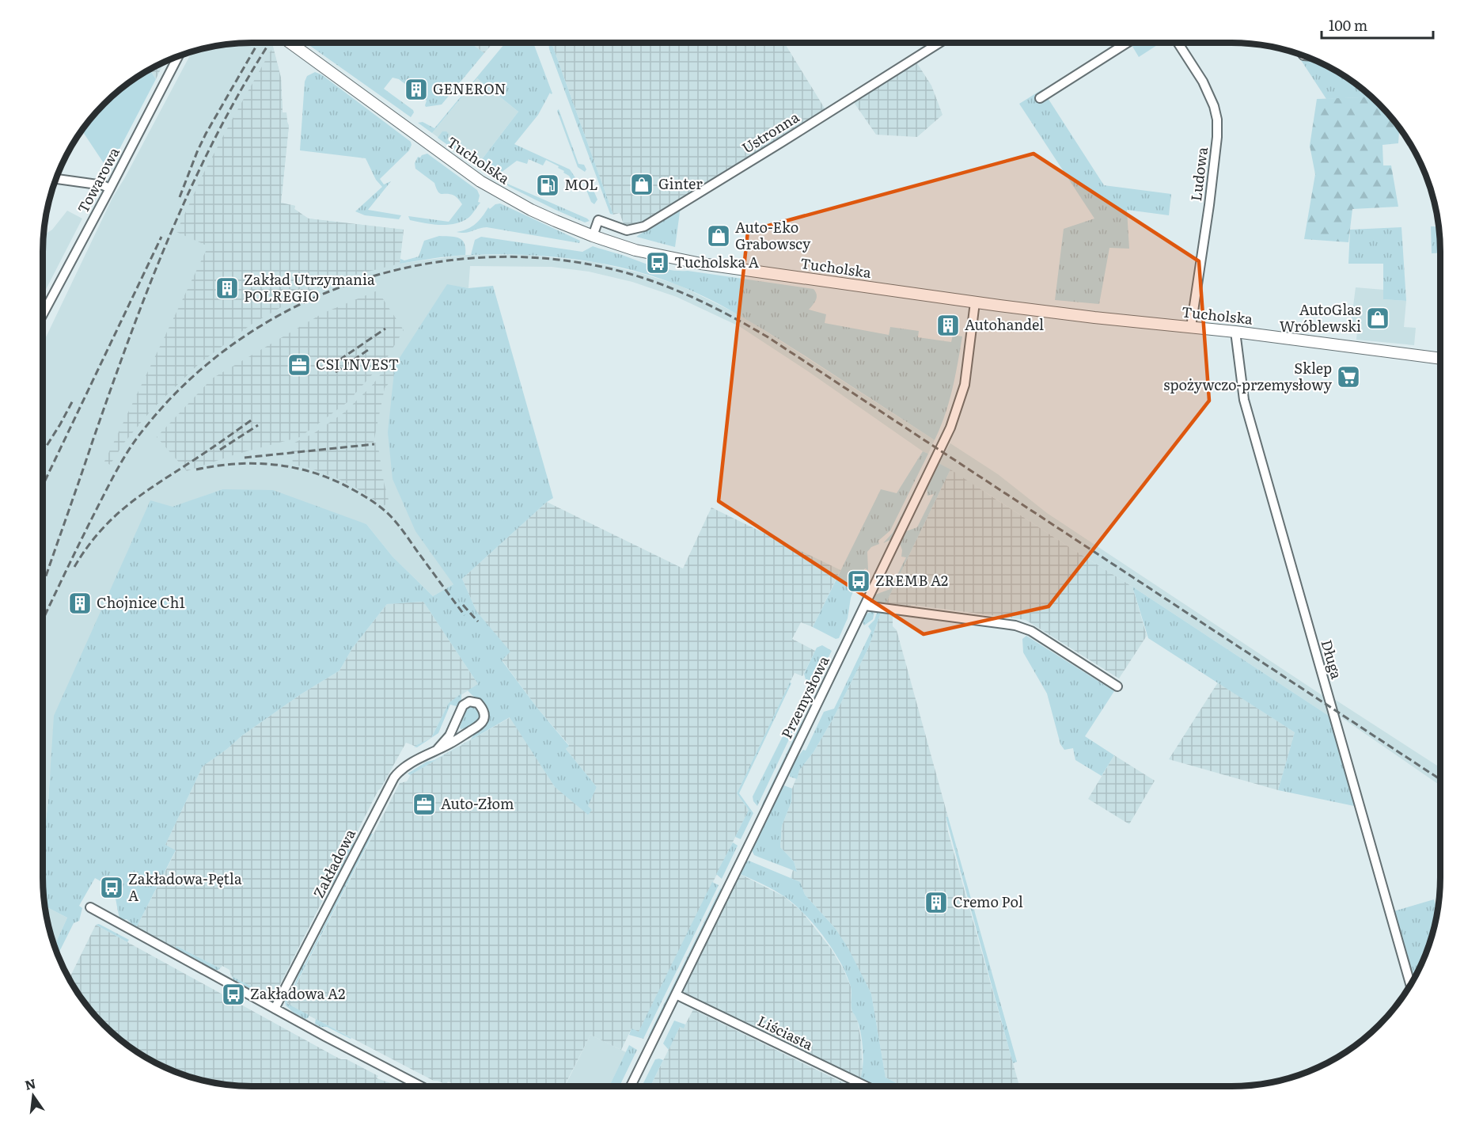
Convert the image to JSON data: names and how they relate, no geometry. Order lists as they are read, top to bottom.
{
  "streets": {
    "main road": ["Tucholska"],
    "street": [
      "Ustronna",
      "Ludowa",
      "Towarowa",
      "Długa",
      "Przemysłowa",
      "Zakładowa",
      "Liściasta"
    ]
  },
  "crossings": [
    ["Ustronna", "Tucholska"],
    ["Tucholska", "Ludowa"],
    ["Tucholska", "Długa"],
    ["Tucholska", "Przemysłowa"],
    ["Przemysłowa", "Liściasta"]
  ],
  "places": {
    "building": [
      "GENERON",
      "Zakład Utrzymania POLREGIO",
      "Autohandel",
      "Chojnice Ch1",
      "Cremo Pol"
    ],
    "shop": ["Ginter", "Auto-Eko Grabowscy", "AutoGlas Wróblewski"],
    "fuel station": ["MOL"],
    "bus stop": [
      "Tucholska A",
      "ZREMB A2",
      "Zakładowa-Pętla A",
      "Zakładowa A2"
    ],
    "office": ["CSI INVEST", "Auto-Złom"],
    "supermarket": ["Sklep spożywczo-przemysłowy"]
  },
  "scale_bar": "100 m",
  "north": "top"
}
